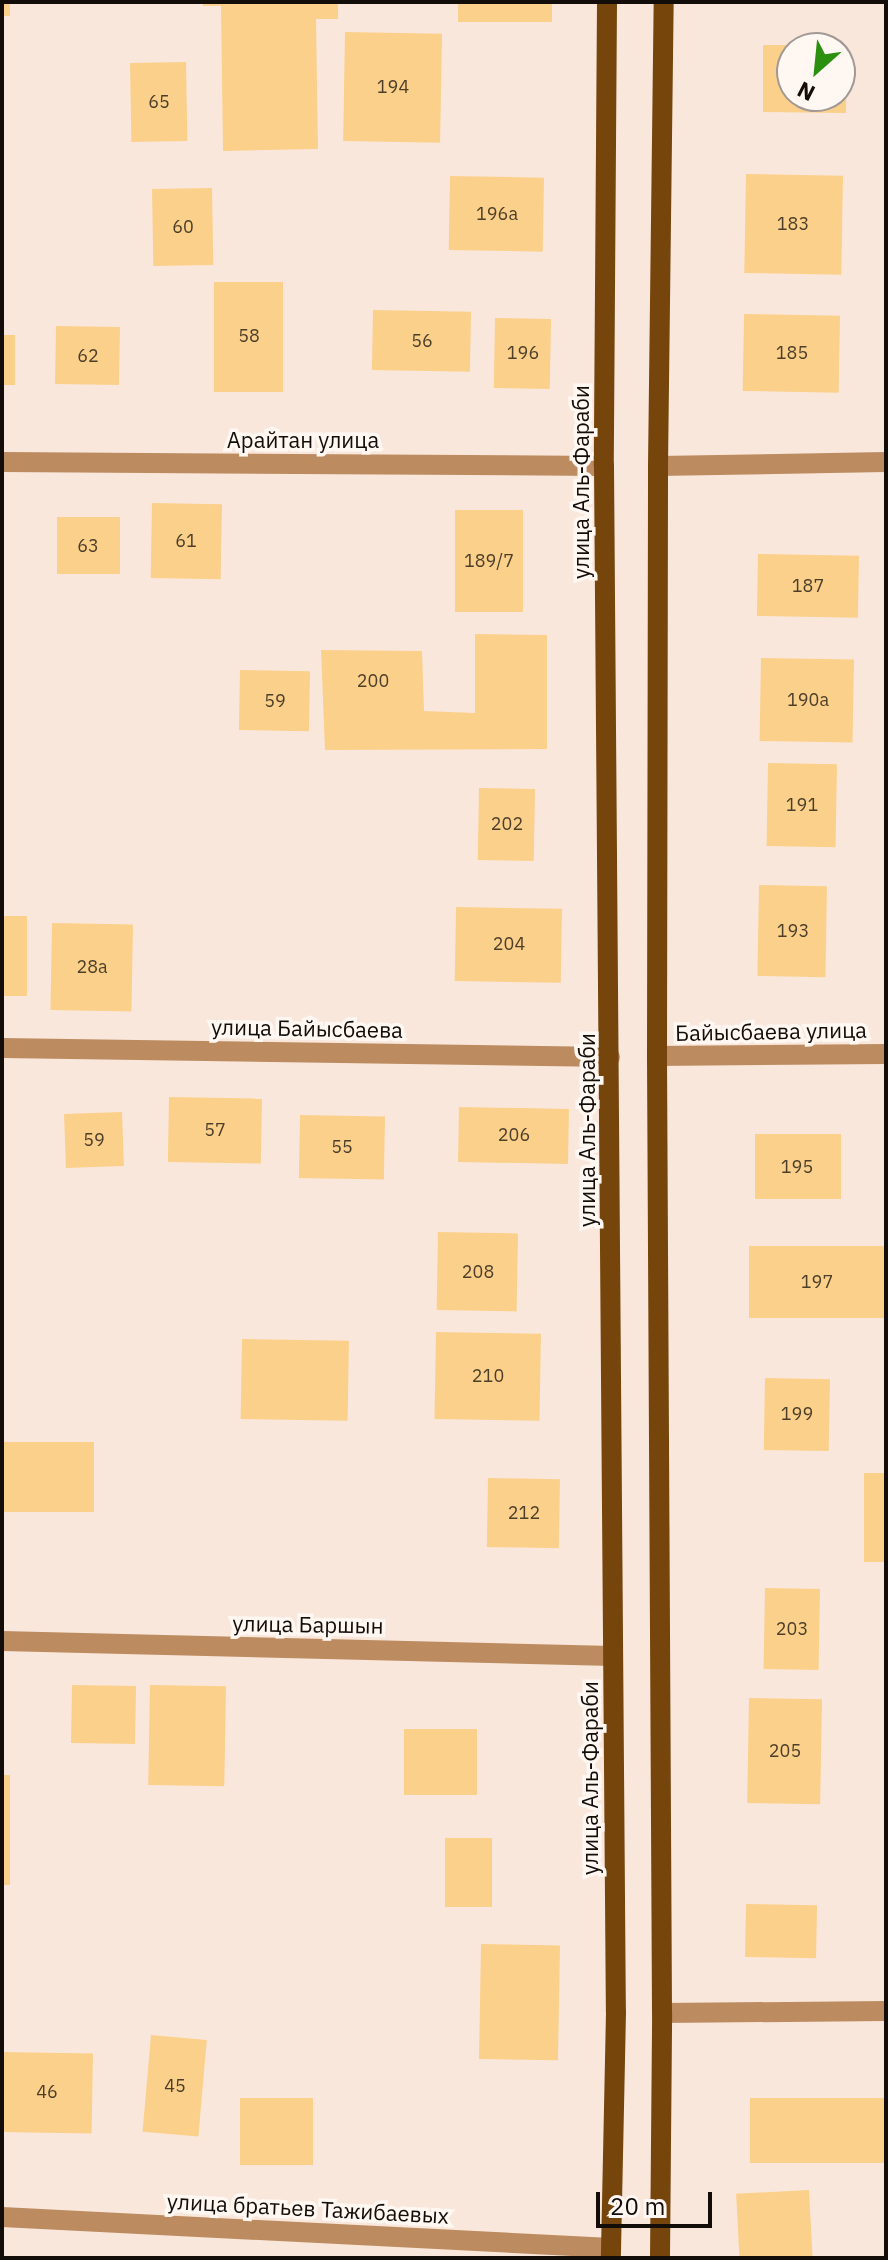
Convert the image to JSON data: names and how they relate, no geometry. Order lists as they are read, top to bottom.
{
  "streets": {
    "main road": ["улица Аль-Фараби"],
    "street": [
      "Арайтан улица",
      "улица Байысбаева",
      "Байысбаева улица",
      "улица Баршын",
      "улица братьев Тажибаевых"
    ]
  },
  "crossings": [
    ["Арайтан улица", "улица Аль-Фараби"],
    ["улица Аль-Фараби", "улица Байысбаева"],
    ["улица Аль-Фараби", "улица Баршын"],
    ["улица Аль-Фараби", "улица братьев Тажибаевых"]
  ],
  "house_numbers": [
    "194",
    "65",
    "196а",
    "183",
    "60",
    "58",
    "56",
    "196",
    "185",
    "62",
    "61",
    "63",
    "189/7",
    "187",
    "200",
    "190а",
    "59",
    "191",
    "202",
    "193",
    "204",
    "28а",
    "57",
    "206",
    "59",
    "55",
    "195",
    "208",
    "197",
    "210",
    "199",
    "212",
    "203",
    "205",
    "45",
    "46"
  ],
  "scale_bar": "20 m",
  "north": "bottom left"
}
